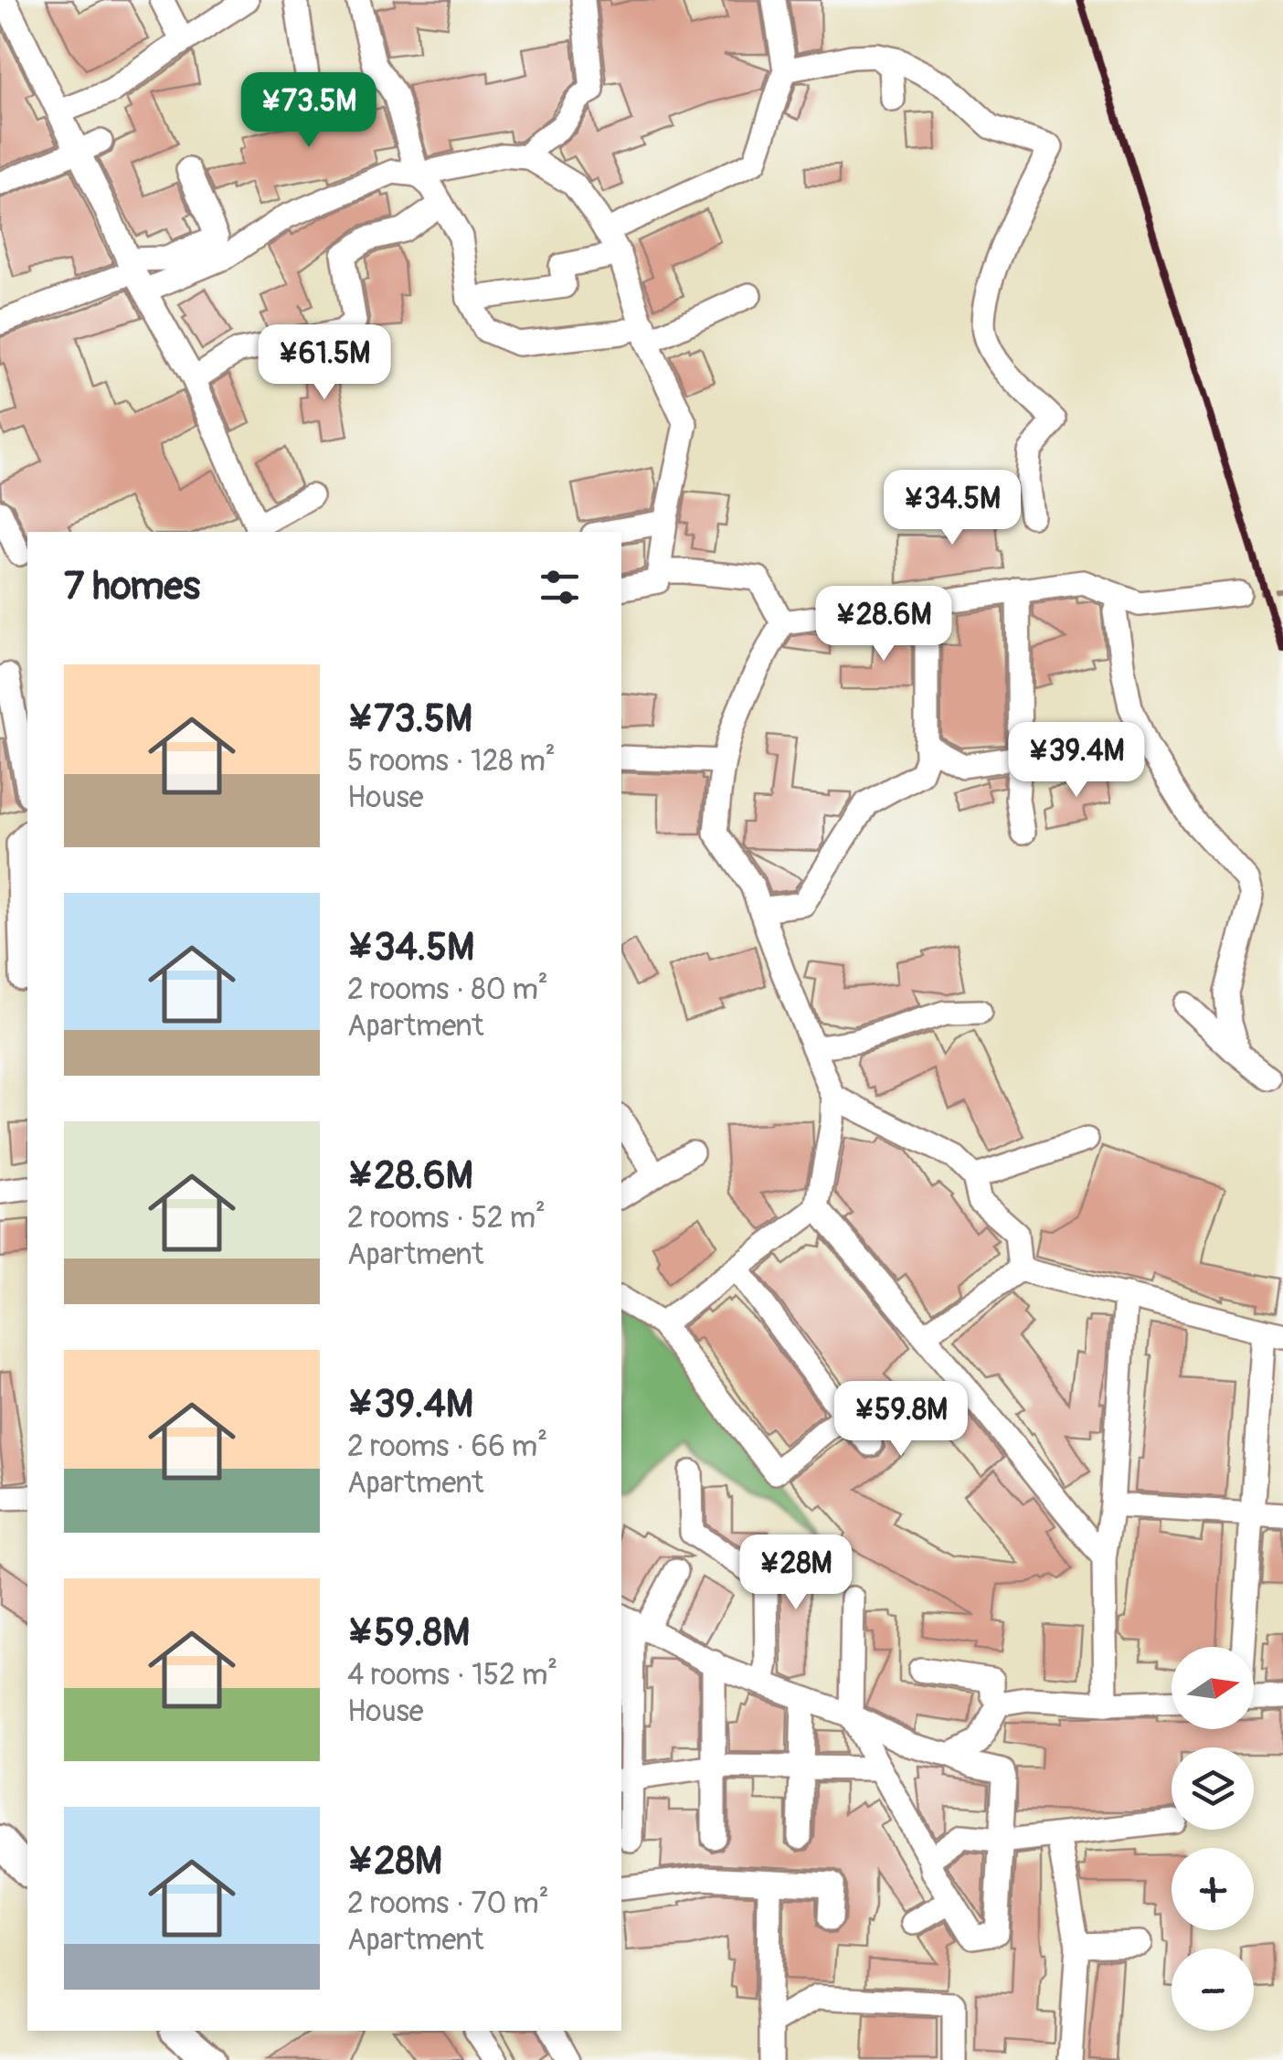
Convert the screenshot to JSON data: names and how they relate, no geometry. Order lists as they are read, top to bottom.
{
  "north": "right",
  "page": {
    "price": [
      "¥73.5M",
      "¥61.5M",
      "¥34.5M",
      "¥28.6M",
      "¥39.4M",
      "¥59.8M",
      "¥28M"
    ],
    "heading": "7 homes",
    "list": [
      {
        "name": "¥73.5M",
        "note": "5 rooms · 128 m² · House"
      },
      {
        "name": "¥34.5M",
        "note": "2 rooms · 80 m² · Apartment"
      },
      {
        "name": "¥28.6M",
        "note": "2 rooms · 52 m² · Apartment"
      },
      {
        "name": "¥39.4M",
        "note": "2 rooms · 66 m² · Apartment"
      },
      {
        "name": "¥59.8M",
        "note": "4 rooms · 152 m² · House"
      },
      {
        "name": "¥28M",
        "note": "2 rooms · 70 m² · Apartment"
      }
    ],
    "map_buttons": ["+", "−"]
  }
}
